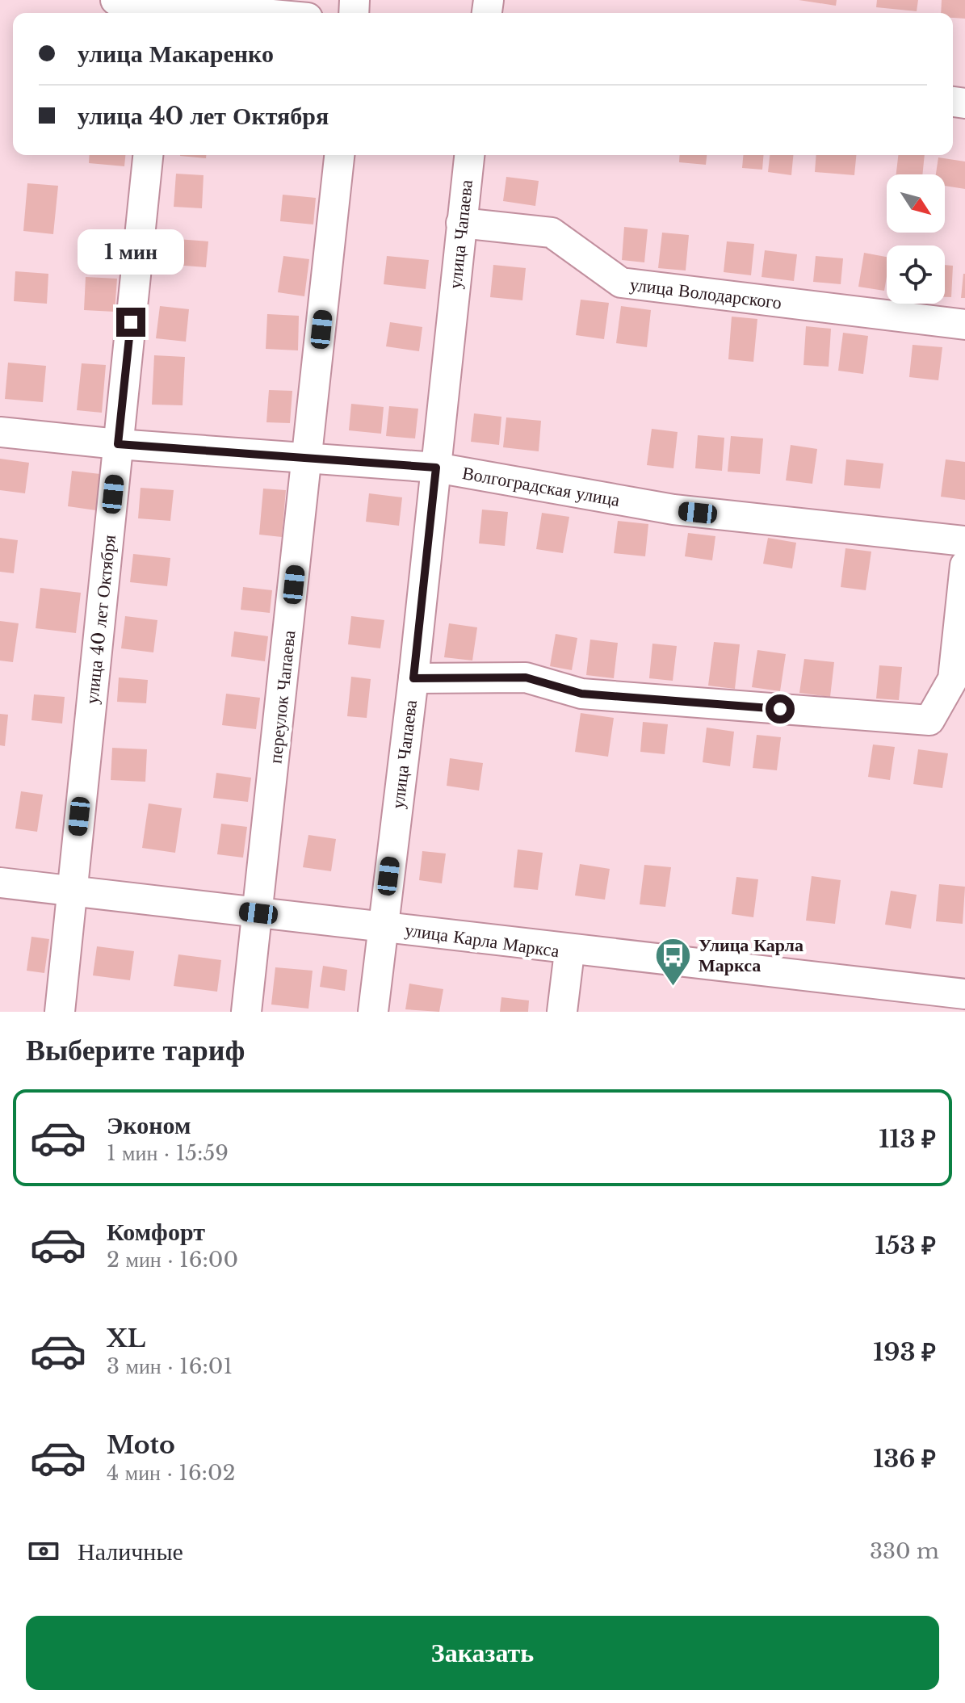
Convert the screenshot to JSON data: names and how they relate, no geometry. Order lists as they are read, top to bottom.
{
  "streets": {
    "street": [
      "улица Чапаева",
      "улица Володарского",
      "Волгоградская улица",
      "улица 40 лет Октября",
      "переулок Чапаева",
      "улица Карла Маркса"
    ]
  },
  "crossings": [
    ["улица Чапаева", "улица Володарского"],
    ["улица Чапаева", "Волгоградская улица"],
    ["улица Чапаева", "улица Карла Маркса"],
    ["Волгоградская улица", "улица 40 лет Октября"],
    ["Волгоградская улица", "переулок Чапаева"],
    ["улица 40 лет Октября", "улица Карла Маркса"],
    ["переулок Чапаева", "улица Карла Маркса"]
  ],
  "places": {
    "bus stop": ["Улица Карла Маркса"]
  },
  "north": "bottom right",
  "page": {
    "banner": ["улица Макаренко", "улица 40 лет Октября"],
    "bubble": "1 мин",
    "heading": "Выберите тариф",
    "list": [
      {
        "name": "Эконом",
        "note": "1 мин · 15:59",
        "value": "113 ₽"
      },
      {
        "name": "Комфорт",
        "note": "2 мин · 16:00",
        "value": "153 ₽"
      },
      {
        "name": "XL",
        "note": "3 мин · 16:01",
        "value": "193 ₽"
      },
      {
        "name": "Moto",
        "note": "4 мин · 16:02",
        "value": "136 ₽"
      }
    ],
    "pay": ["Наличные", "330 m"],
    "buttons": "Заказать"
  }
}
